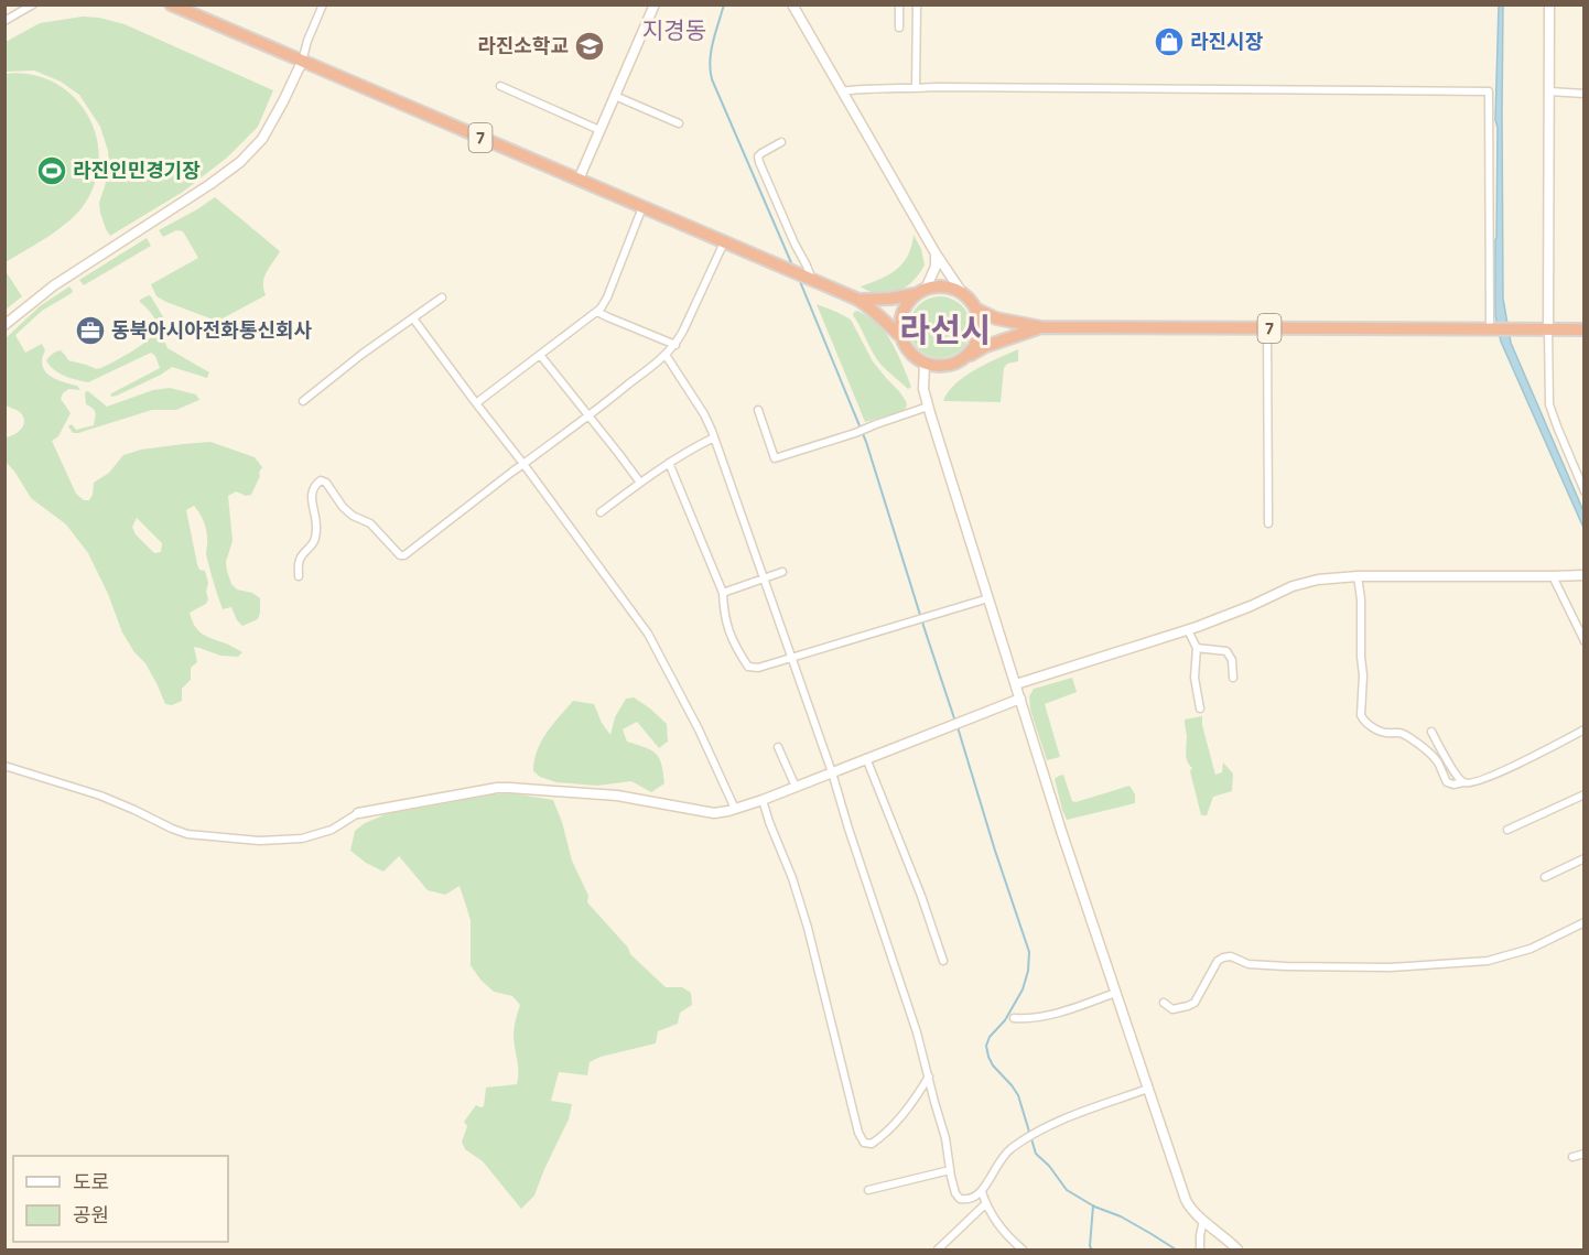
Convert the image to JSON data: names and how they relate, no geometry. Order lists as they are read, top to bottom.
{
  "streets": {
    "highway": ["7"]
  },
  "districts": ["지경동", "라선시"],
  "places": {
    "shop": ["라진시장"],
    "school or university": ["라진소학교"],
    "sports": ["라진인민경기장"],
    "office": ["동북아시아전화통신회사"]
  },
  "legend": ["도로", "공원"]
}
